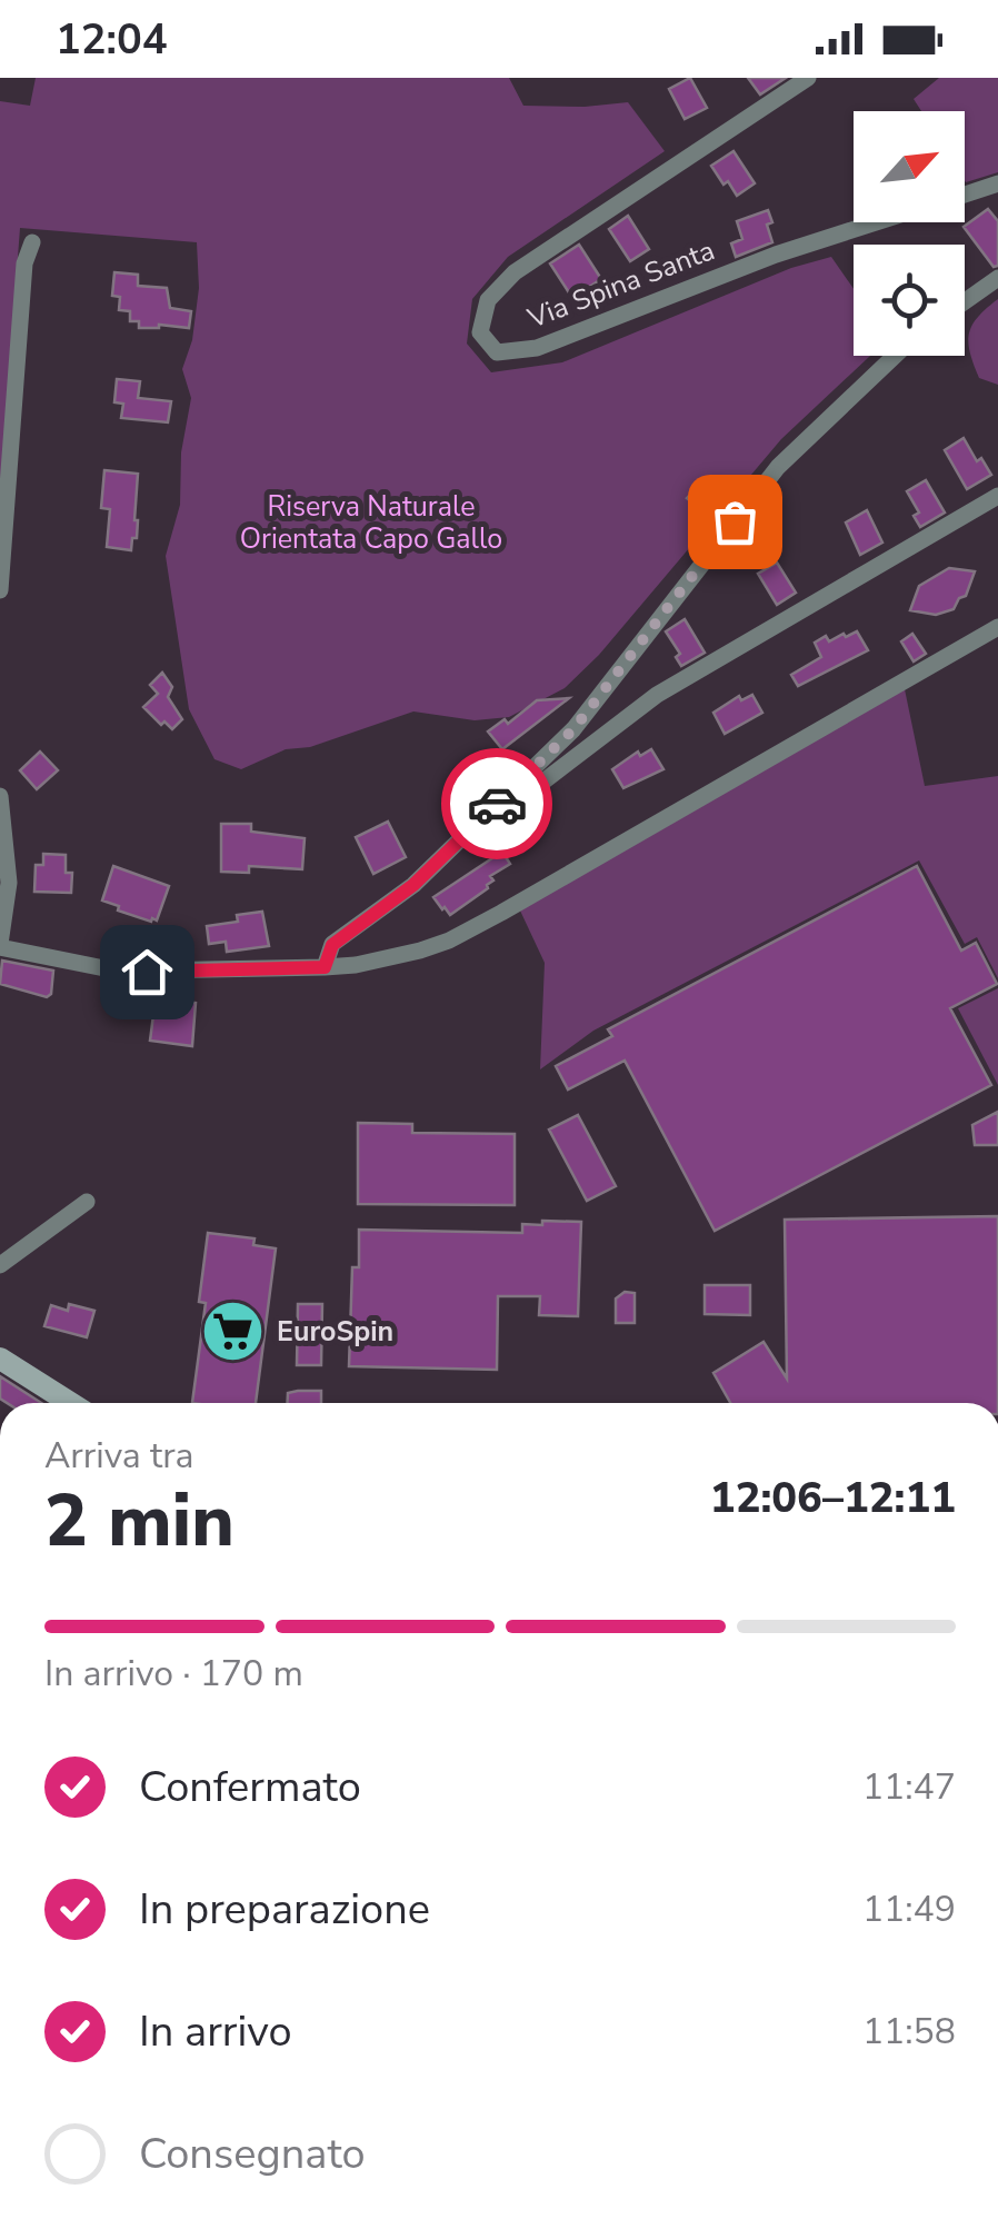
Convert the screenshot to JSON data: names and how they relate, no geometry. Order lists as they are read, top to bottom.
{
  "streets": {
    "street": ["Via Spina Santa"]
  },
  "parks": ["Riserva Naturale Orientata Capo Gallo"],
  "places": {
    "supermarket": ["EuroSpin"]
  },
  "north": "top right",
  "page": {
    "status": "12:04",
    "heading": ["2 min", "Arriva tra", "12:06–12:11"],
    "bar": "In arrivo · 170 m",
    "list": [
      ["Confermato", "11:47"],
      ["In preparazione", "11:49"],
      ["In arrivo", "11:58"],
      "Consegnato"
    ]
  }
}
